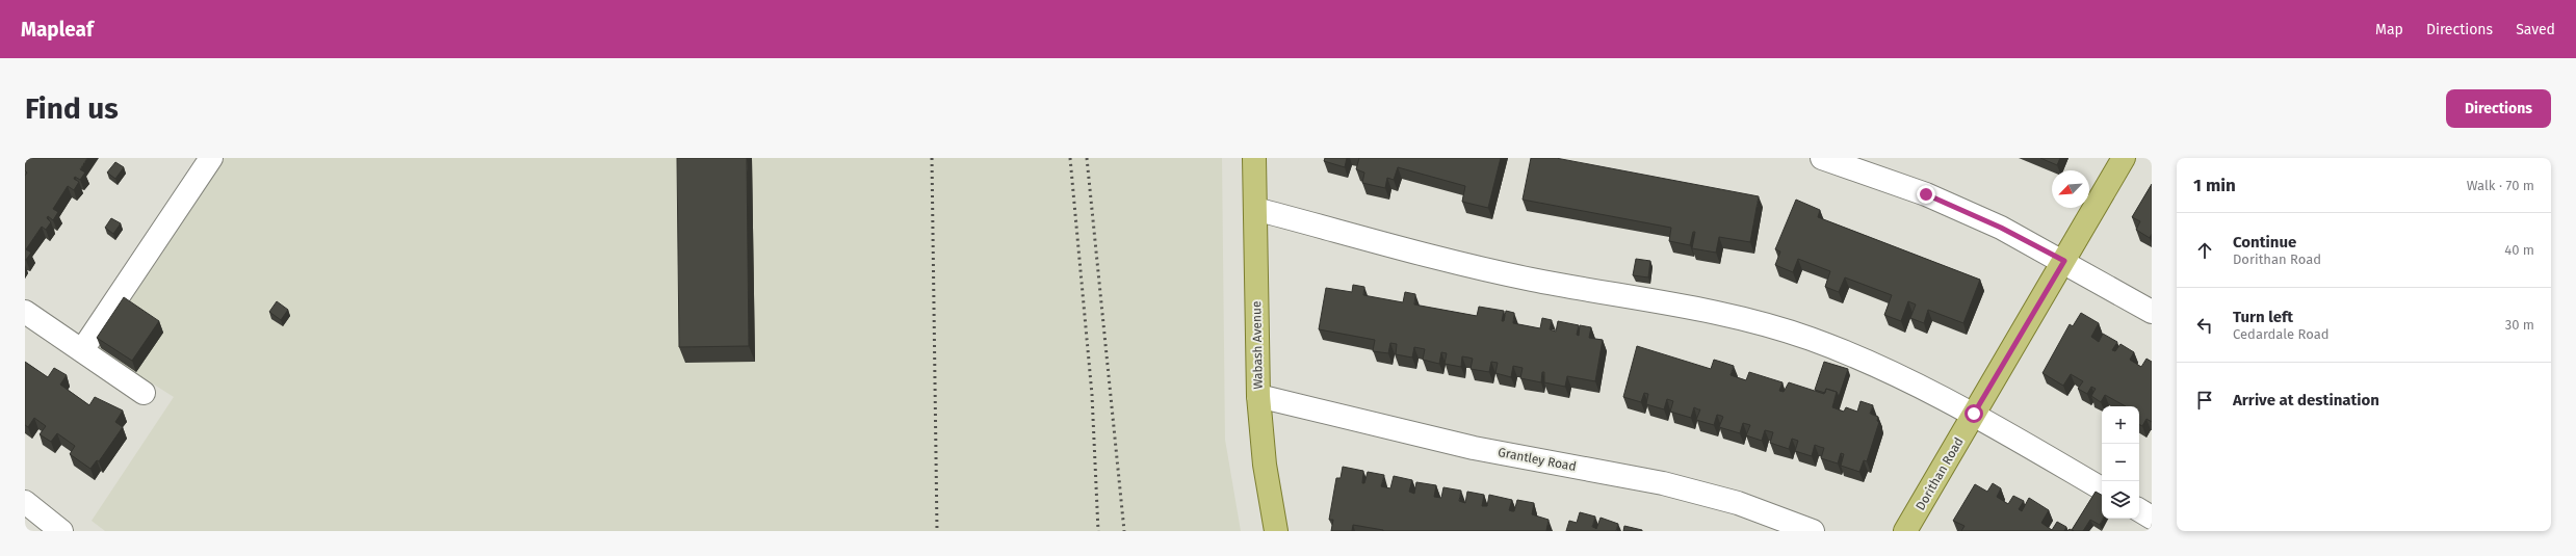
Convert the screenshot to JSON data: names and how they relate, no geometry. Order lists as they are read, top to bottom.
{
  "streets": {
    "main road": ["Wabash Avenue", "Dorithan Road"],
    "street": ["Grantley Road"]
  },
  "crossings": [
    ["Wabash Avenue", "Grantley Road"]
  ],
  "north": "bottom left",
  "page": {
    "header": "Mapleaf",
    "nav": ["Map", "Directions", "Saved"],
    "buttons": "Directions",
    "title": "Find us",
    "heading": ["1 min", "Walk · 70 m"],
    "list": [
      ["Continue", "Dorithan Road", "40 m"],
      ["Turn left", "Cedardale Road", "30 m"],
      "Arrive at destination"
    ],
    "map_buttons": ["+", "−"]
  }
}
